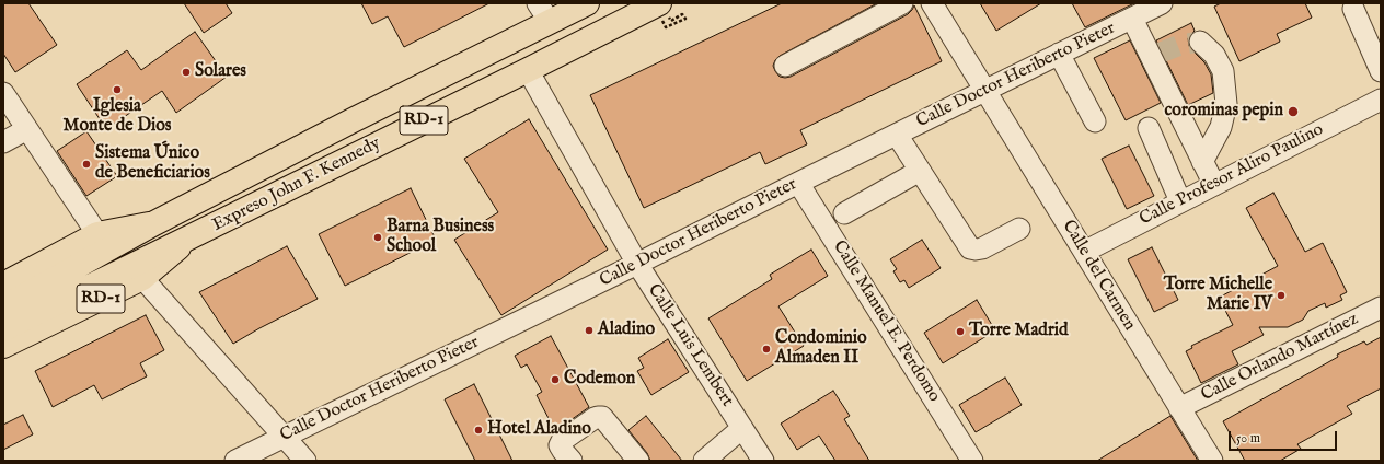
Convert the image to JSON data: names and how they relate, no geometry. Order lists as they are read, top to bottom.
{
  "streets": {
    "main road": ["RD-1", "Expreso John F. Kennedy"],
    "street": [
      "Calle Doctor Heriberto Pieter",
      "Calle Profesor Aliro Paulino",
      "Calle del Carmen",
      "Calle Manuel E. Perdomo",
      "Calle Luis Lembert",
      "Calle Orlando Martínez"
    ]
  },
  "crossings": [
    ["Calle Doctor Heriberto Pieter", "Calle del Carmen"],
    ["Calle Doctor Heriberto Pieter", "Calle Manuel E. Perdomo"],
    ["Calle Doctor Heriberto Pieter", "Calle Luis Lembert"],
    ["RD-1", "Expreso John F. Kennedy"],
    ["Calle Profesor Aliro Paulino", "Calle del Carmen"],
    ["Expreso John F. Kennedy", "Calle Luis Lembert"],
    ["Calle del Carmen", "Calle Orlando Martínez"]
  ],
  "places": [
    "Solares",
    "Iglesia Monte de Dios",
    "corominas pepin",
    "Sistema Único de Beneficiarios",
    "Barna Business School",
    "Torre Michelle Marie IV",
    "Aladino",
    "Torre Madrid",
    "Condominio Almaden II",
    "Codemon",
    "Hotel Aladino"
  ],
  "scale_bar": "50 m"
}
